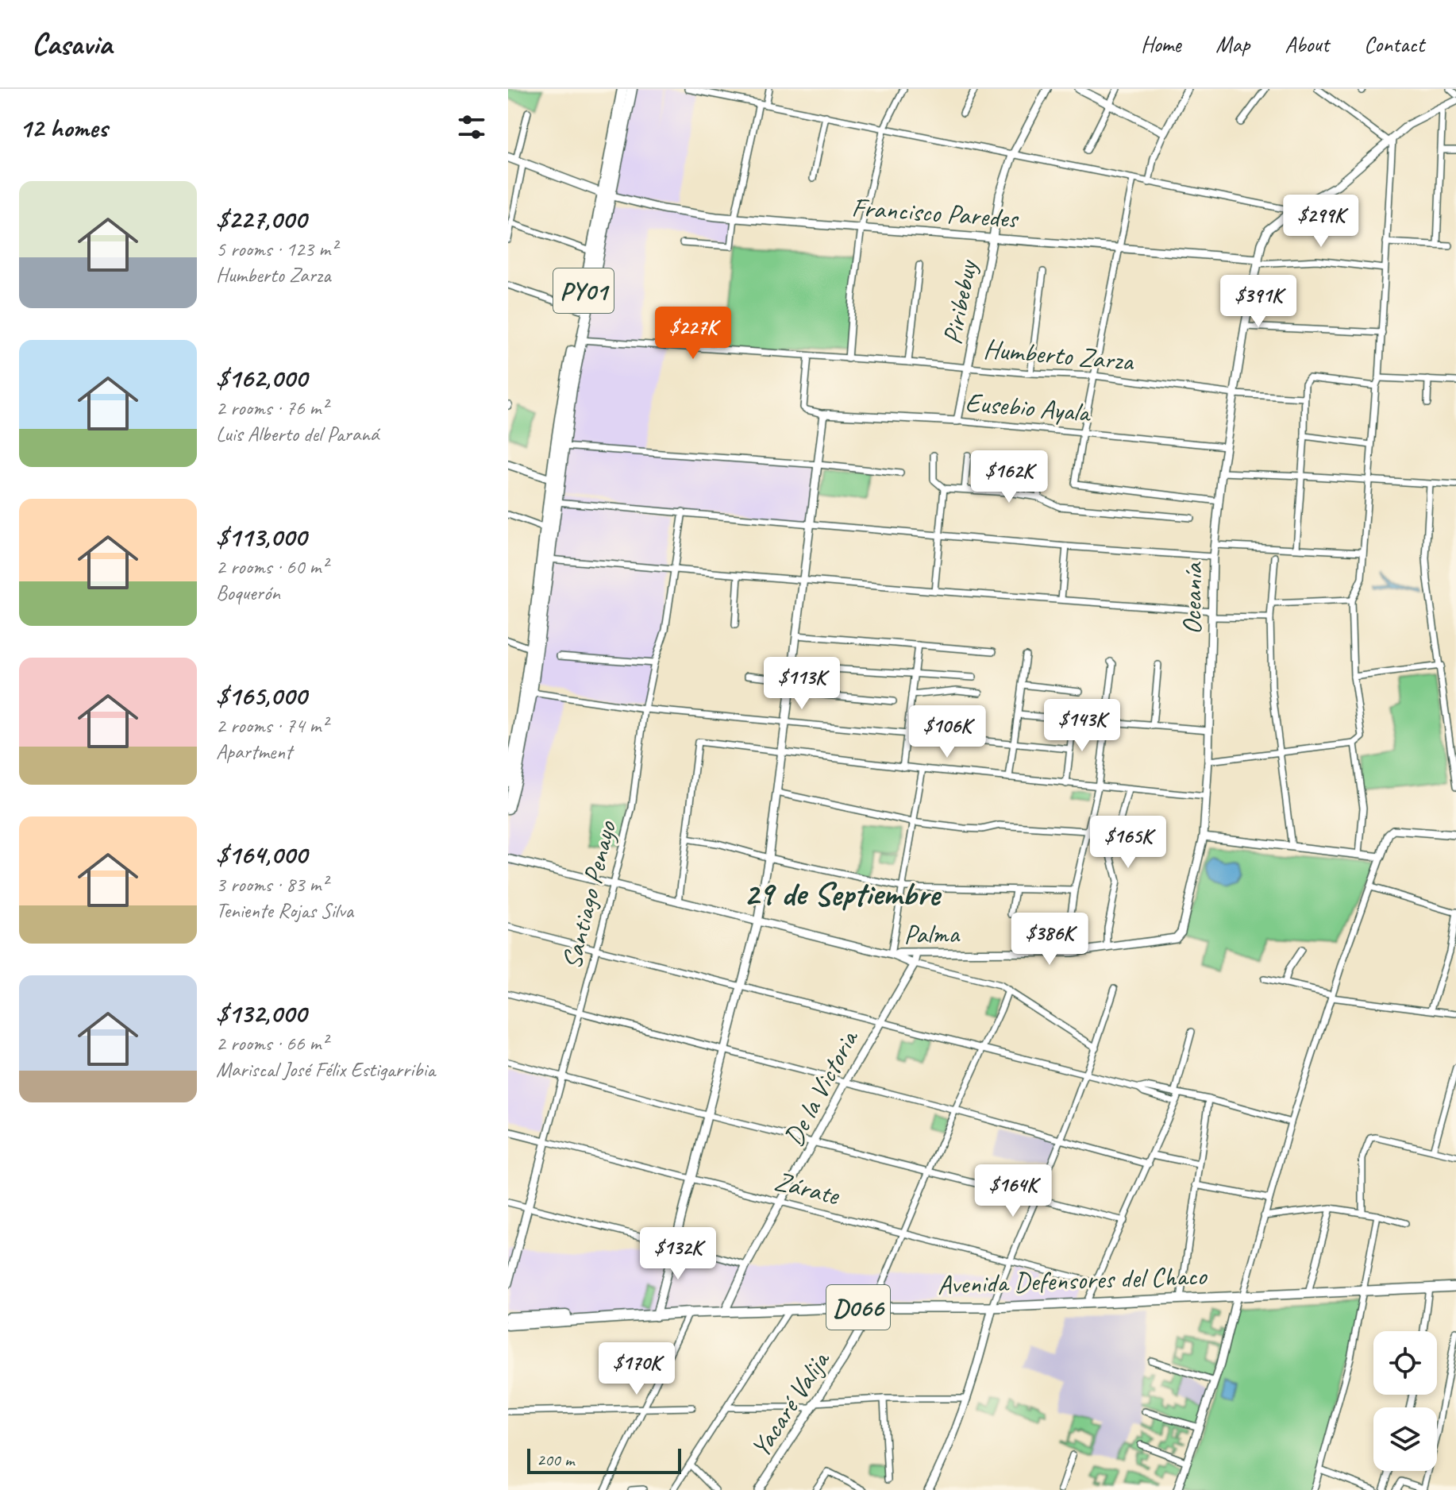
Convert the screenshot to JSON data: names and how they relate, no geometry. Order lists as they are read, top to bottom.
{
  "streets": {
    "highway": ["PY01", "Avenida Defensores del Chaco", "D066"],
    "street": [
      "Francisco Paredes",
      "Piribebuy",
      "Humberto Zarza",
      "Eusebio Ayala",
      "Oceanía",
      "Santiago Penayo",
      "Palma",
      "De la Victoria",
      "Zárate",
      "Yacaré Valija"
    ]
  },
  "crossings": [
    ["Francisco Paredes", "PY01"],
    ["Francisco Paredes", "Piribebuy"],
    ["Francisco Paredes", "Oceanía"],
    ["PY01", "Humberto Zarza"],
    ["Piribebuy", "Humberto Zarza"],
    ["Piribebuy", "Eusebio Ayala"],
    ["Humberto Zarza", "Oceanía"],
    ["Eusebio Ayala", "Oceanía"],
    ["Oceanía", "Palma"],
    ["Santiago Penayo", "Palma"],
    ["Santiago Penayo", "Zárate"],
    ["Palma", "De la Victoria"],
    ["De la Victoria", "Zárate"],
    ["De la Victoria", "Avenida Defensores del Chaco"],
    ["Avenida Defensores del Chaco", "Yacaré Valija"]
  ],
  "districts": ["29 de Septiembre"],
  "scale_bar": "200 m",
  "page": {
    "header": "Casavia",
    "nav": [
      "Home",
      "Map",
      "About",
      "Contact"
    ],
    "heading": "12 homes",
    "list": [
      {
        "name": "$227,000",
        "note": "5 rooms · 123 m² · Humberto Zarza"
      },
      {
        "name": "$162,000",
        "note": "2 rooms · 76 m² · Luis Alberto del Paraná"
      },
      {
        "name": "$113,000",
        "note": "2 rooms · 60 m² · Boquerón"
      },
      {
        "name": "$165,000",
        "note": "2 rooms · 74 m² · Apartment"
      },
      {
        "name": "$164,000",
        "note": "3 rooms · 83 m² · Teniente Rojas Silva"
      },
      {
        "name": "$132,000",
        "note": "2 rooms · 66 m² · Mariscal José Félix Estigarribia"
      }
    ],
    "price": [
      "$299K",
      "$391K",
      "$227K",
      "$162K",
      "$113K",
      "$143K",
      "$106K",
      "$165K",
      "$386K",
      "$164K",
      "$132K",
      "$170K"
    ],
    "scale": "200 m"
  }
}
